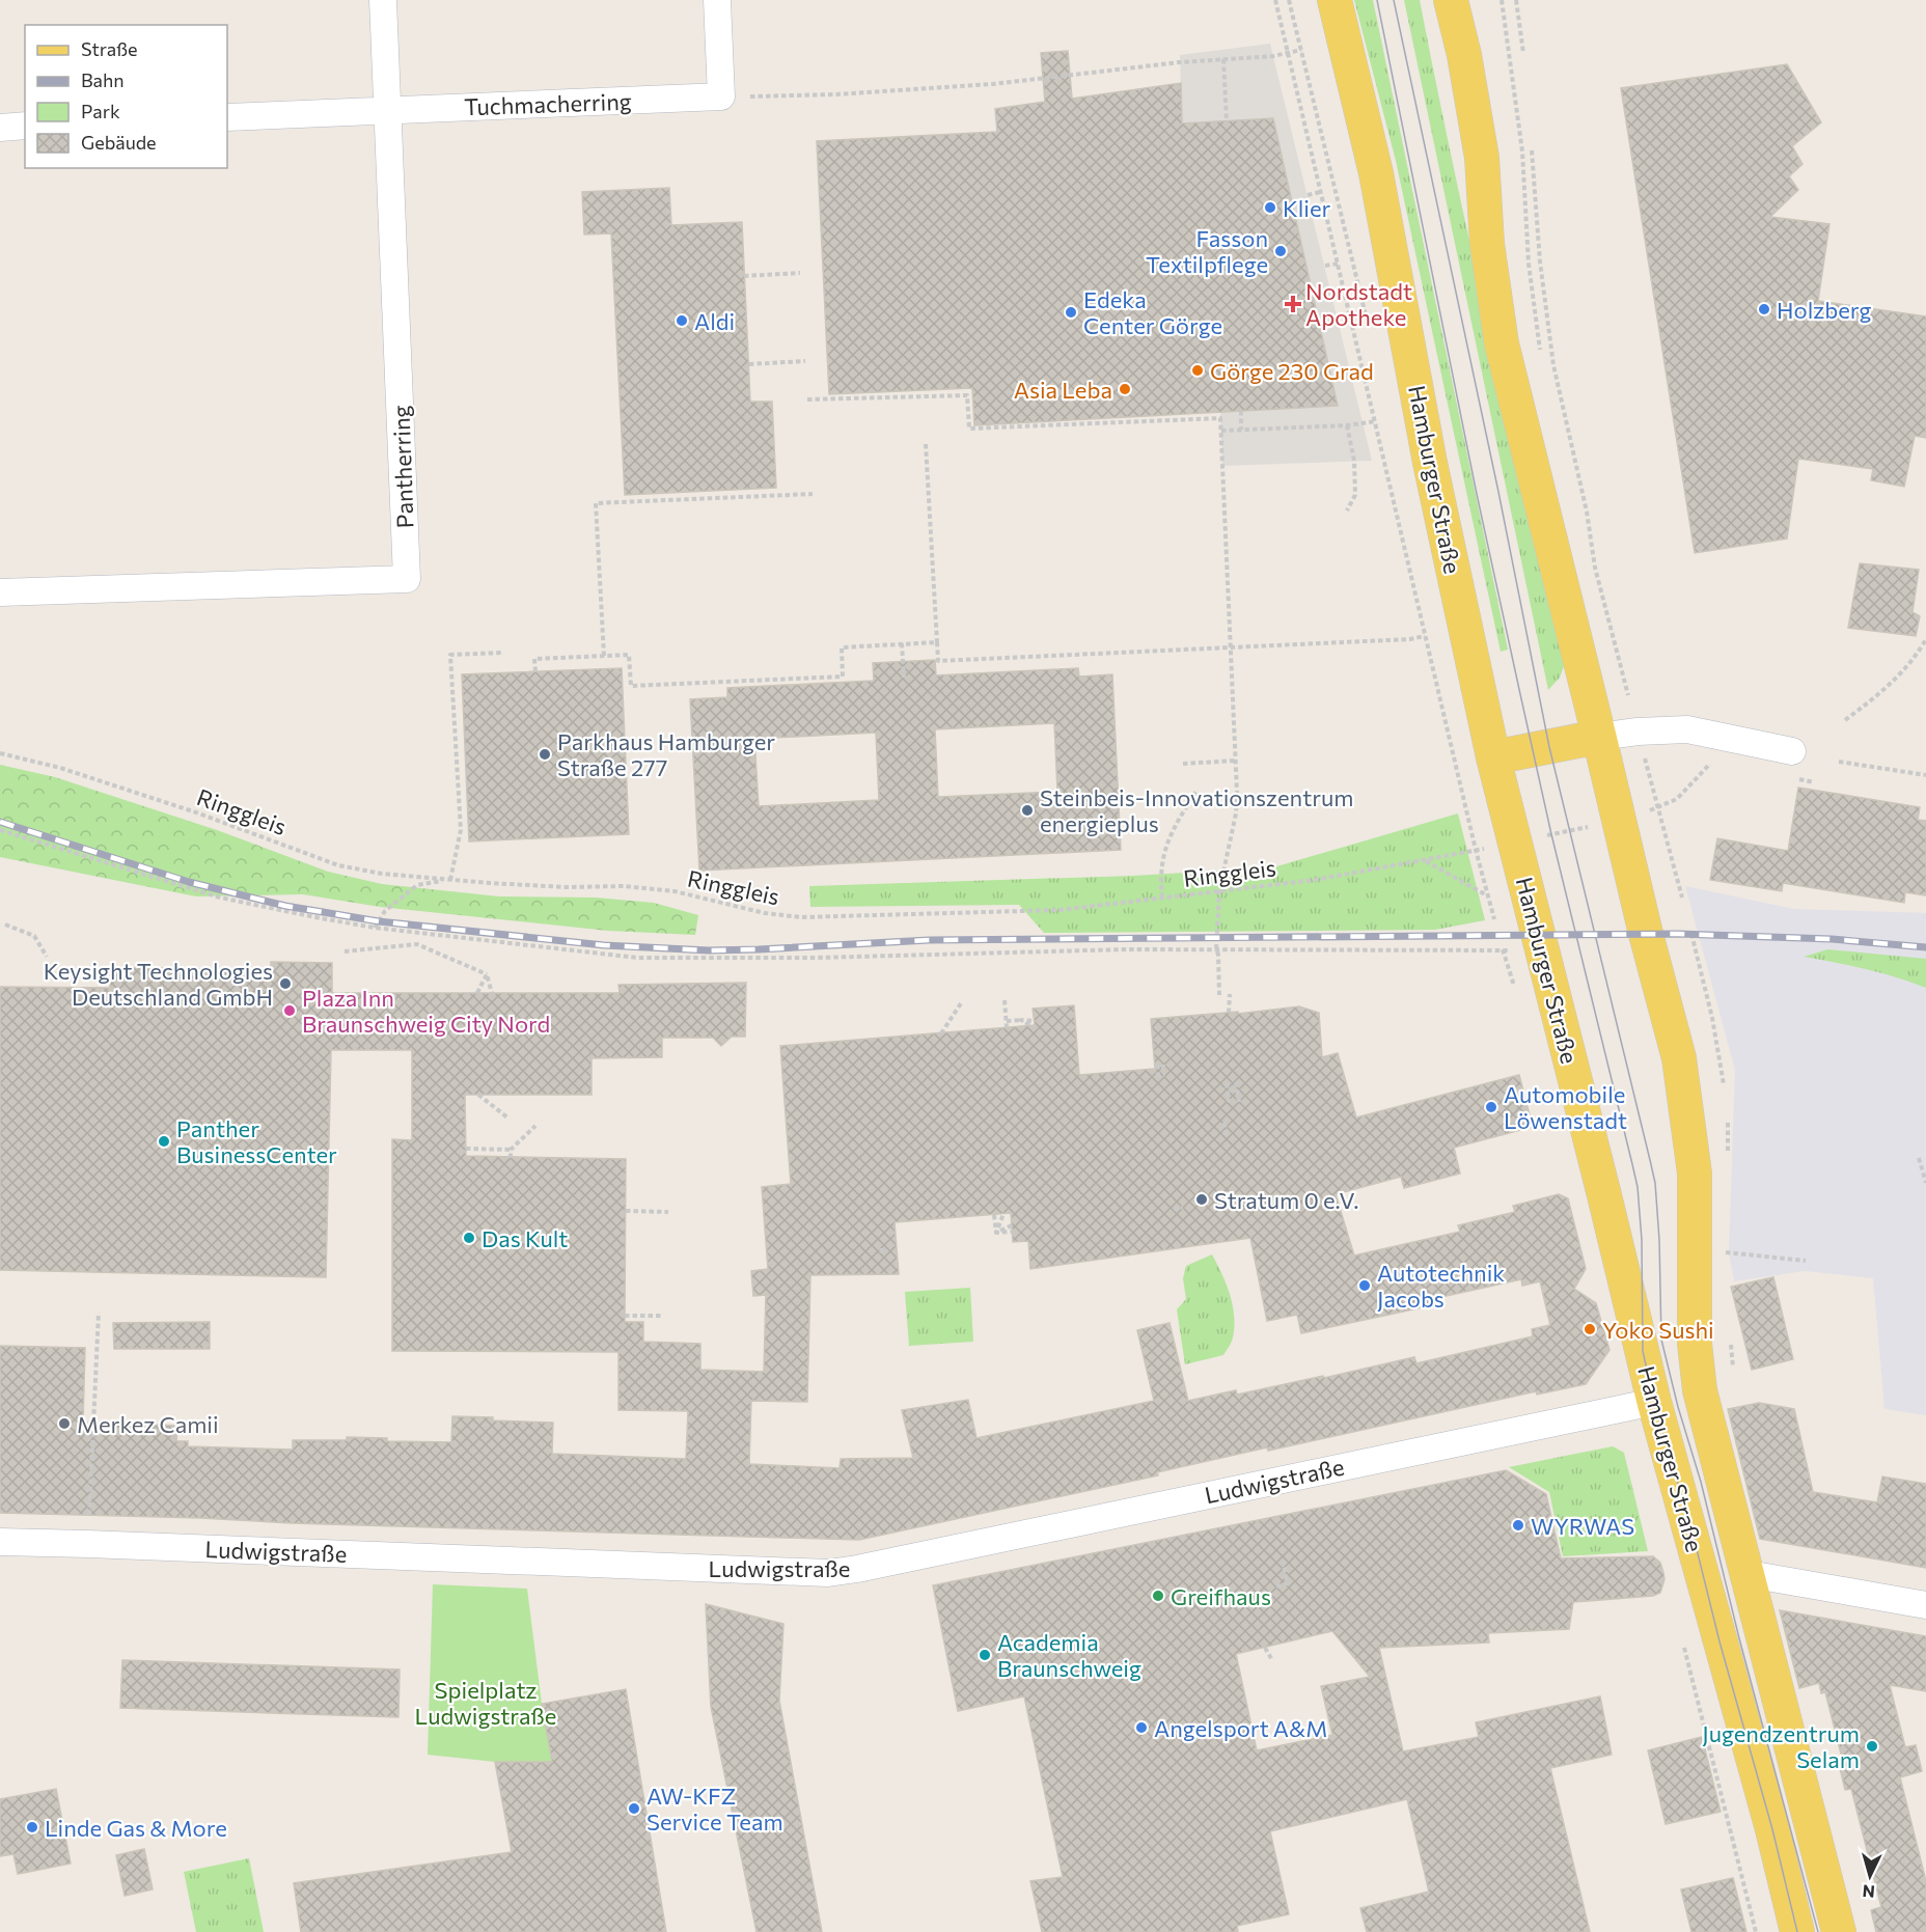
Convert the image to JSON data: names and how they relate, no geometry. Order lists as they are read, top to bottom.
{
  "streets": {
    "main road": ["Hamburger Straße"],
    "street": ["Tuchmacherring", "Pantherring", "Ludwigstraße"],
    "path": ["Ringgleis"]
  },
  "crossings": [
    ["Tuchmacherring", "Pantherring"],
    ["Hamburger Straße", "Ludwigstraße"]
  ],
  "parks": ["Spielplatz Ludwigstraße"],
  "places": {
    "other": [
      "Klier",
      "Fasson Textilpflege",
      "Holzberg",
      "Edeka Center Görge",
      "Aldi",
      "Görge 230 Grad",
      "Asia Leba",
      "Parkhaus Hamburger Straße 277",
      "Steinbeis-Innovationszentrum energieplus",
      "Keysight Technologies Deutschland GmbH",
      "Plaza Inn Braunschweig City Nord",
      "Automobile Löwenstadt",
      "Panther BusinessCenter",
      "Stratum 0 e.V.",
      "Das Kult",
      "Autotechnik Jacobs",
      "Yoko Sushi",
      "Merkez Camii",
      "WYRWAS",
      "Greifhaus",
      "Academia Braunschweig",
      "Angelsport A&M",
      "Jugendzentrum Selam",
      "AW-KFZ Service Team",
      "Linde Gas & More"
    ],
    "health": ["Nordstadt Apotheke"]
  },
  "legend": [
    "Straße",
    "Bahn",
    "Park",
    "Gebäude"
  ],
  "north": "bottom"
}
